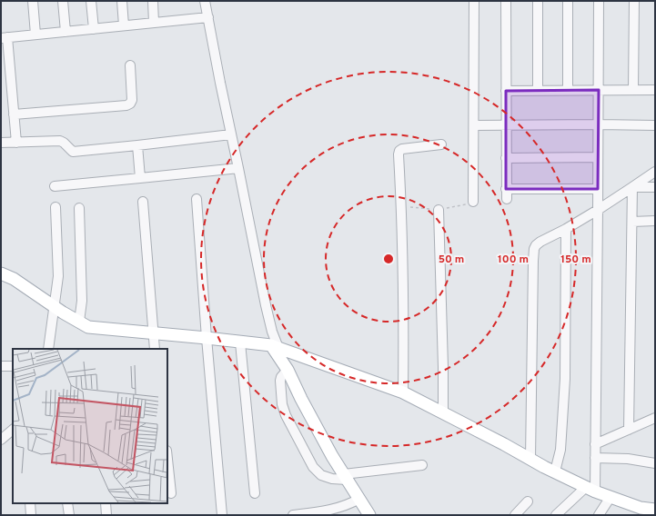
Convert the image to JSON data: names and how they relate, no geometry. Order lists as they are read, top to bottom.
{
  "rings": ["50 m", "100 m", "150 m"]
}
